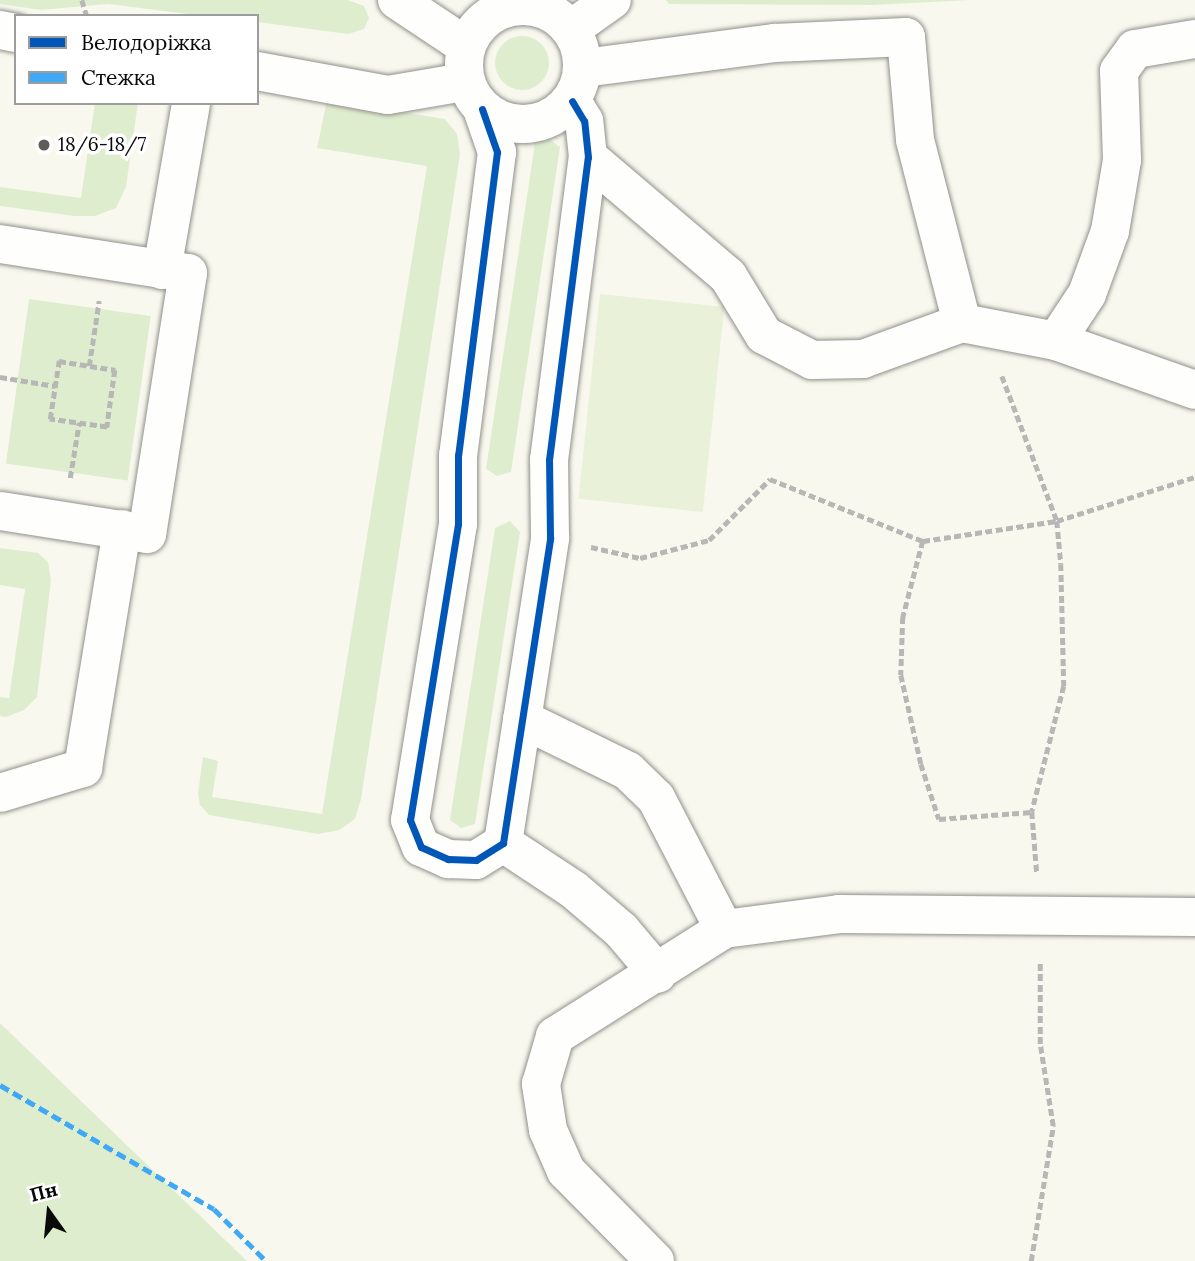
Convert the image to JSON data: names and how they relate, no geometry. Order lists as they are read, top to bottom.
{
  "places": ["18/6-18/7"],
  "legend": ["Велодоріжка", "Стежка"],
  "north": "top"
}
